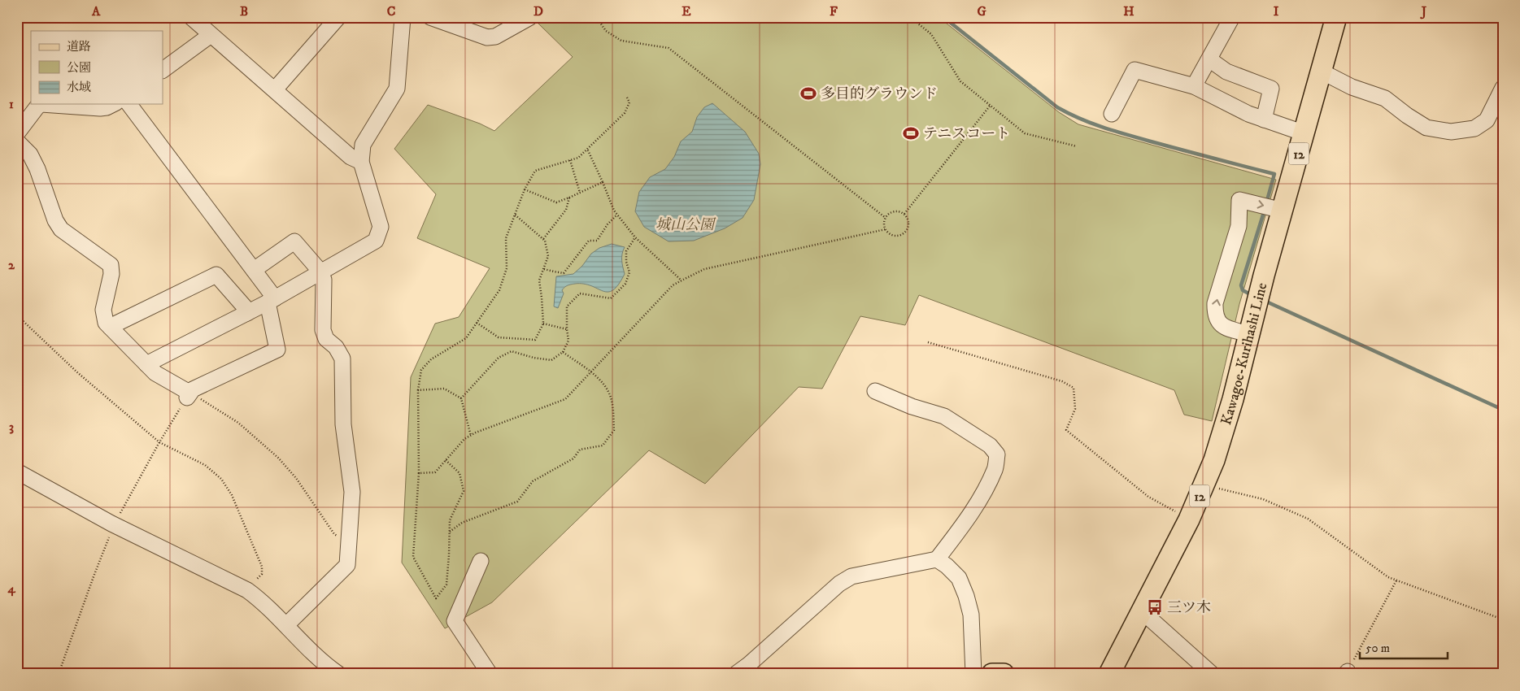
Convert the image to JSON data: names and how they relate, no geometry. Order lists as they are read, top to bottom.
{
  "streets": {
    "main road": ["12", "Kawagoe-Kurihashi Line"]
  },
  "parks": ["城山公園"],
  "places": {
    "sports": ["多目的グラウンド", "テニスコート"],
    "bus stop": ["三ツ木"]
  },
  "legend": ["道路", "公園", "水域"],
  "scale_bar": "50 m",
  "grid": {
    "columns": [
      "A",
      "B",
      "C",
      "D",
      "E",
      "F",
      "G",
      "H",
      "I",
      "J"
    ],
    "rows": [
      "1",
      "2",
      "3",
      "4"
    ]
  }
}
